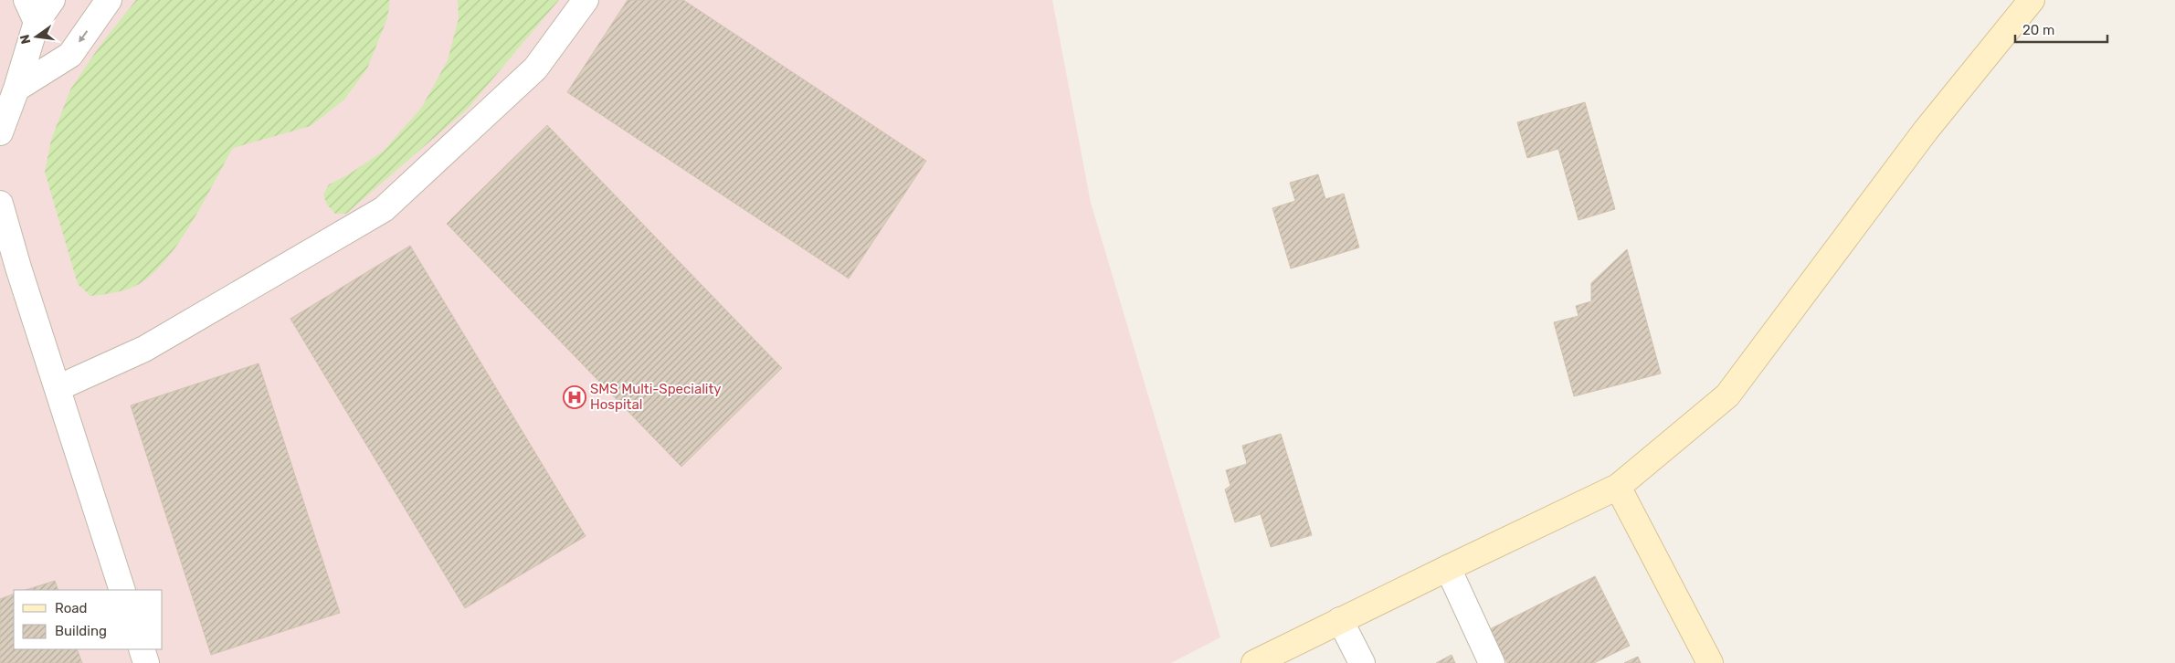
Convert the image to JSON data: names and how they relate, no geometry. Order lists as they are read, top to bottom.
{
  "places": {
    "hospital": ["SMS Multi-Speciality Hospital"]
  },
  "legend": ["Road", "Building"],
  "scale_bar": "20 m",
  "north": "left"
}
